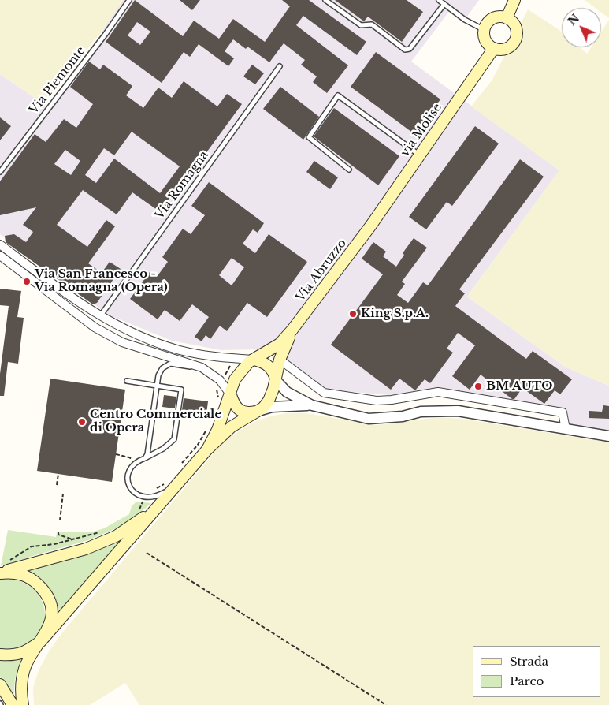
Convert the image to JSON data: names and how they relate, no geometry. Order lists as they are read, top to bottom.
{
  "streets": {
    "main road": ["via Molise", "Via Abruzzo"],
    "lane": ["Via Piemonte", "Via Romagna"]
  },
  "crossings": [
    ["via Molise", "Via Abruzzo"]
  ],
  "places": [
    "Via San Francesco - Via Romagna (Opera)",
    "King S.p.A.",
    "BM AUTO",
    "Centro Commerciale di Opera"
  ],
  "legend": ["Strada", "Parco"],
  "north": "top left"
}
